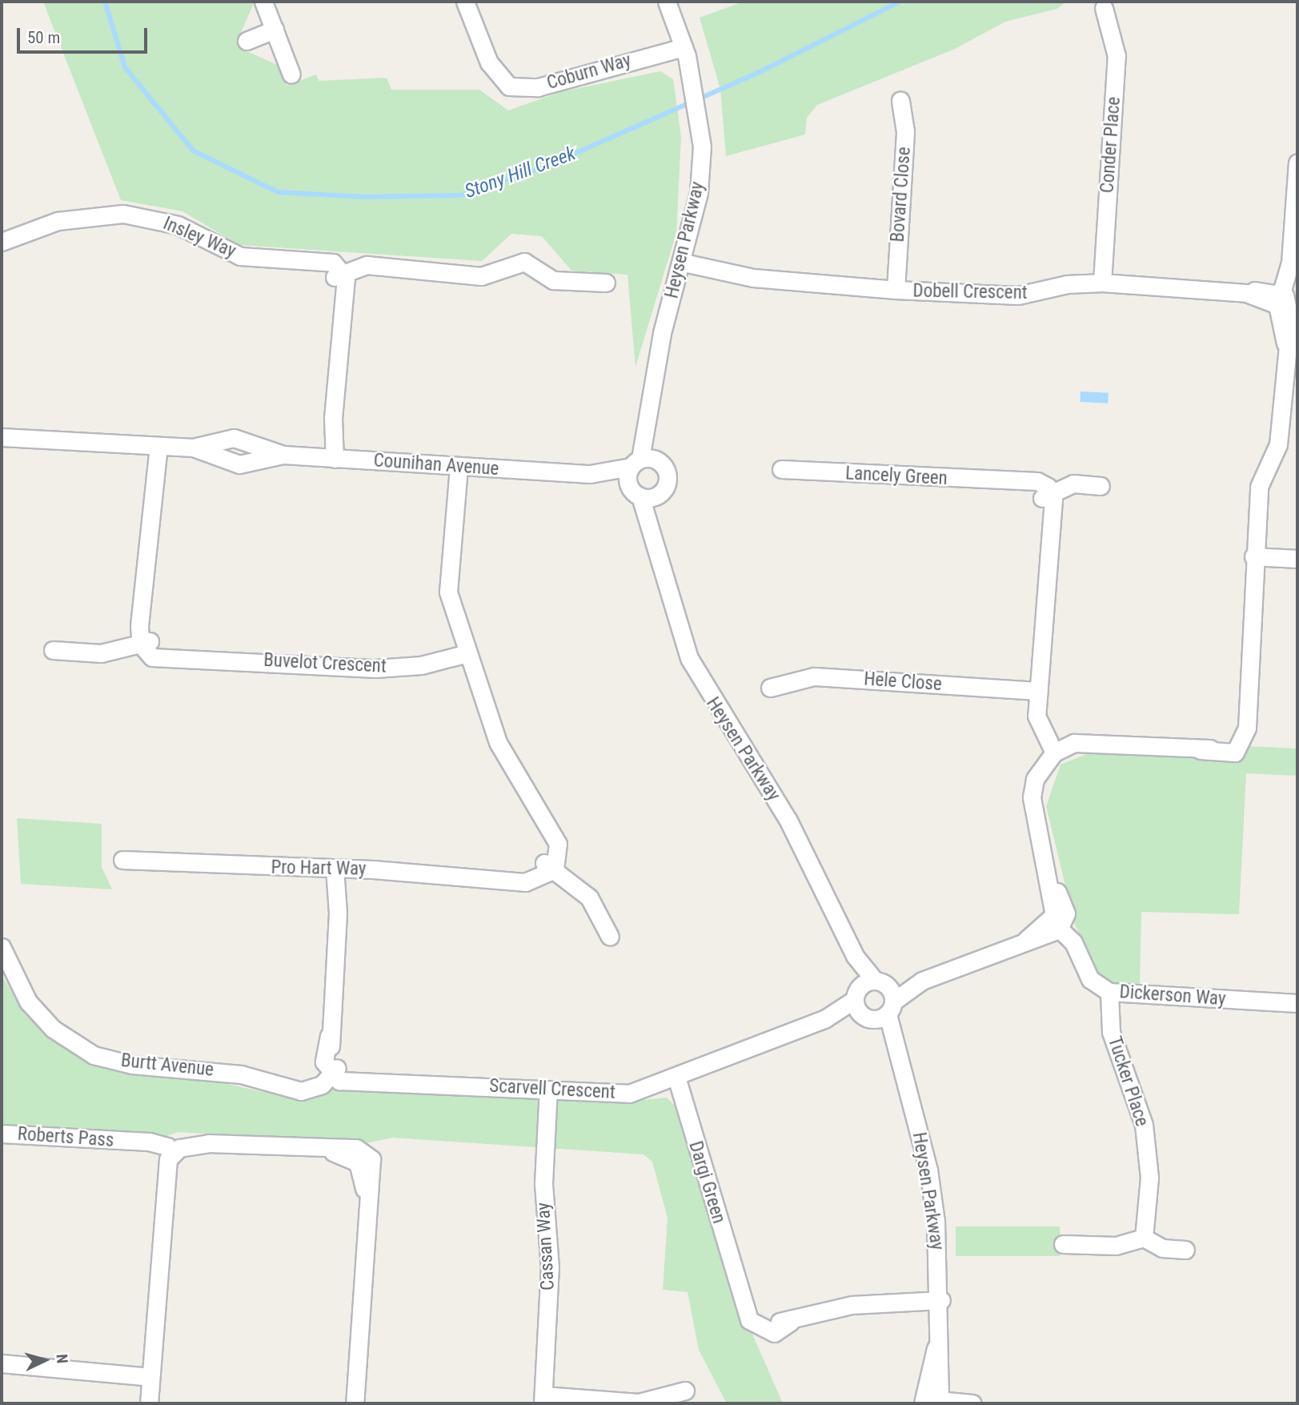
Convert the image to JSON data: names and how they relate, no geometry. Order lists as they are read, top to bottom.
{
  "streets": {
    "street": [
      "Coburn Way",
      "Conder Place",
      "Bovard Close",
      "Insley Way",
      "Heysen Parkway",
      "Dobell Crescent",
      "Counihan Avenue",
      "Lancely Green",
      "Buvelot Crescent",
      "Hele Close",
      "Pro Hart Way",
      "Dickerson Way",
      "Burtt Avenue",
      "Tucker Place",
      "Scarvell Crescent",
      "Roberts Pass",
      "Dargi Green",
      "Cassan Way"
    ]
  },
  "crossings": [
    ["Coburn Way", "Heysen Parkway"],
    ["Conder Place", "Dobell Crescent"],
    ["Bovard Close", "Dobell Crescent"],
    ["Heysen Parkway", "Dobell Crescent"],
    ["Heysen Parkway", "Counihan Avenue"],
    ["Heysen Parkway", "Scarvell Crescent"],
    ["Heysen Parkway", "Dargi Green"],
    ["Dickerson Way", "Tucker Place"],
    ["Burtt Avenue", "Scarvell Crescent"],
    ["Scarvell Crescent", "Dargi Green"],
    ["Scarvell Crescent", "Cassan Way"]
  ],
  "water": ["Stony Hill Creek"],
  "scale_bar": "50 m",
  "north": "right"
}
